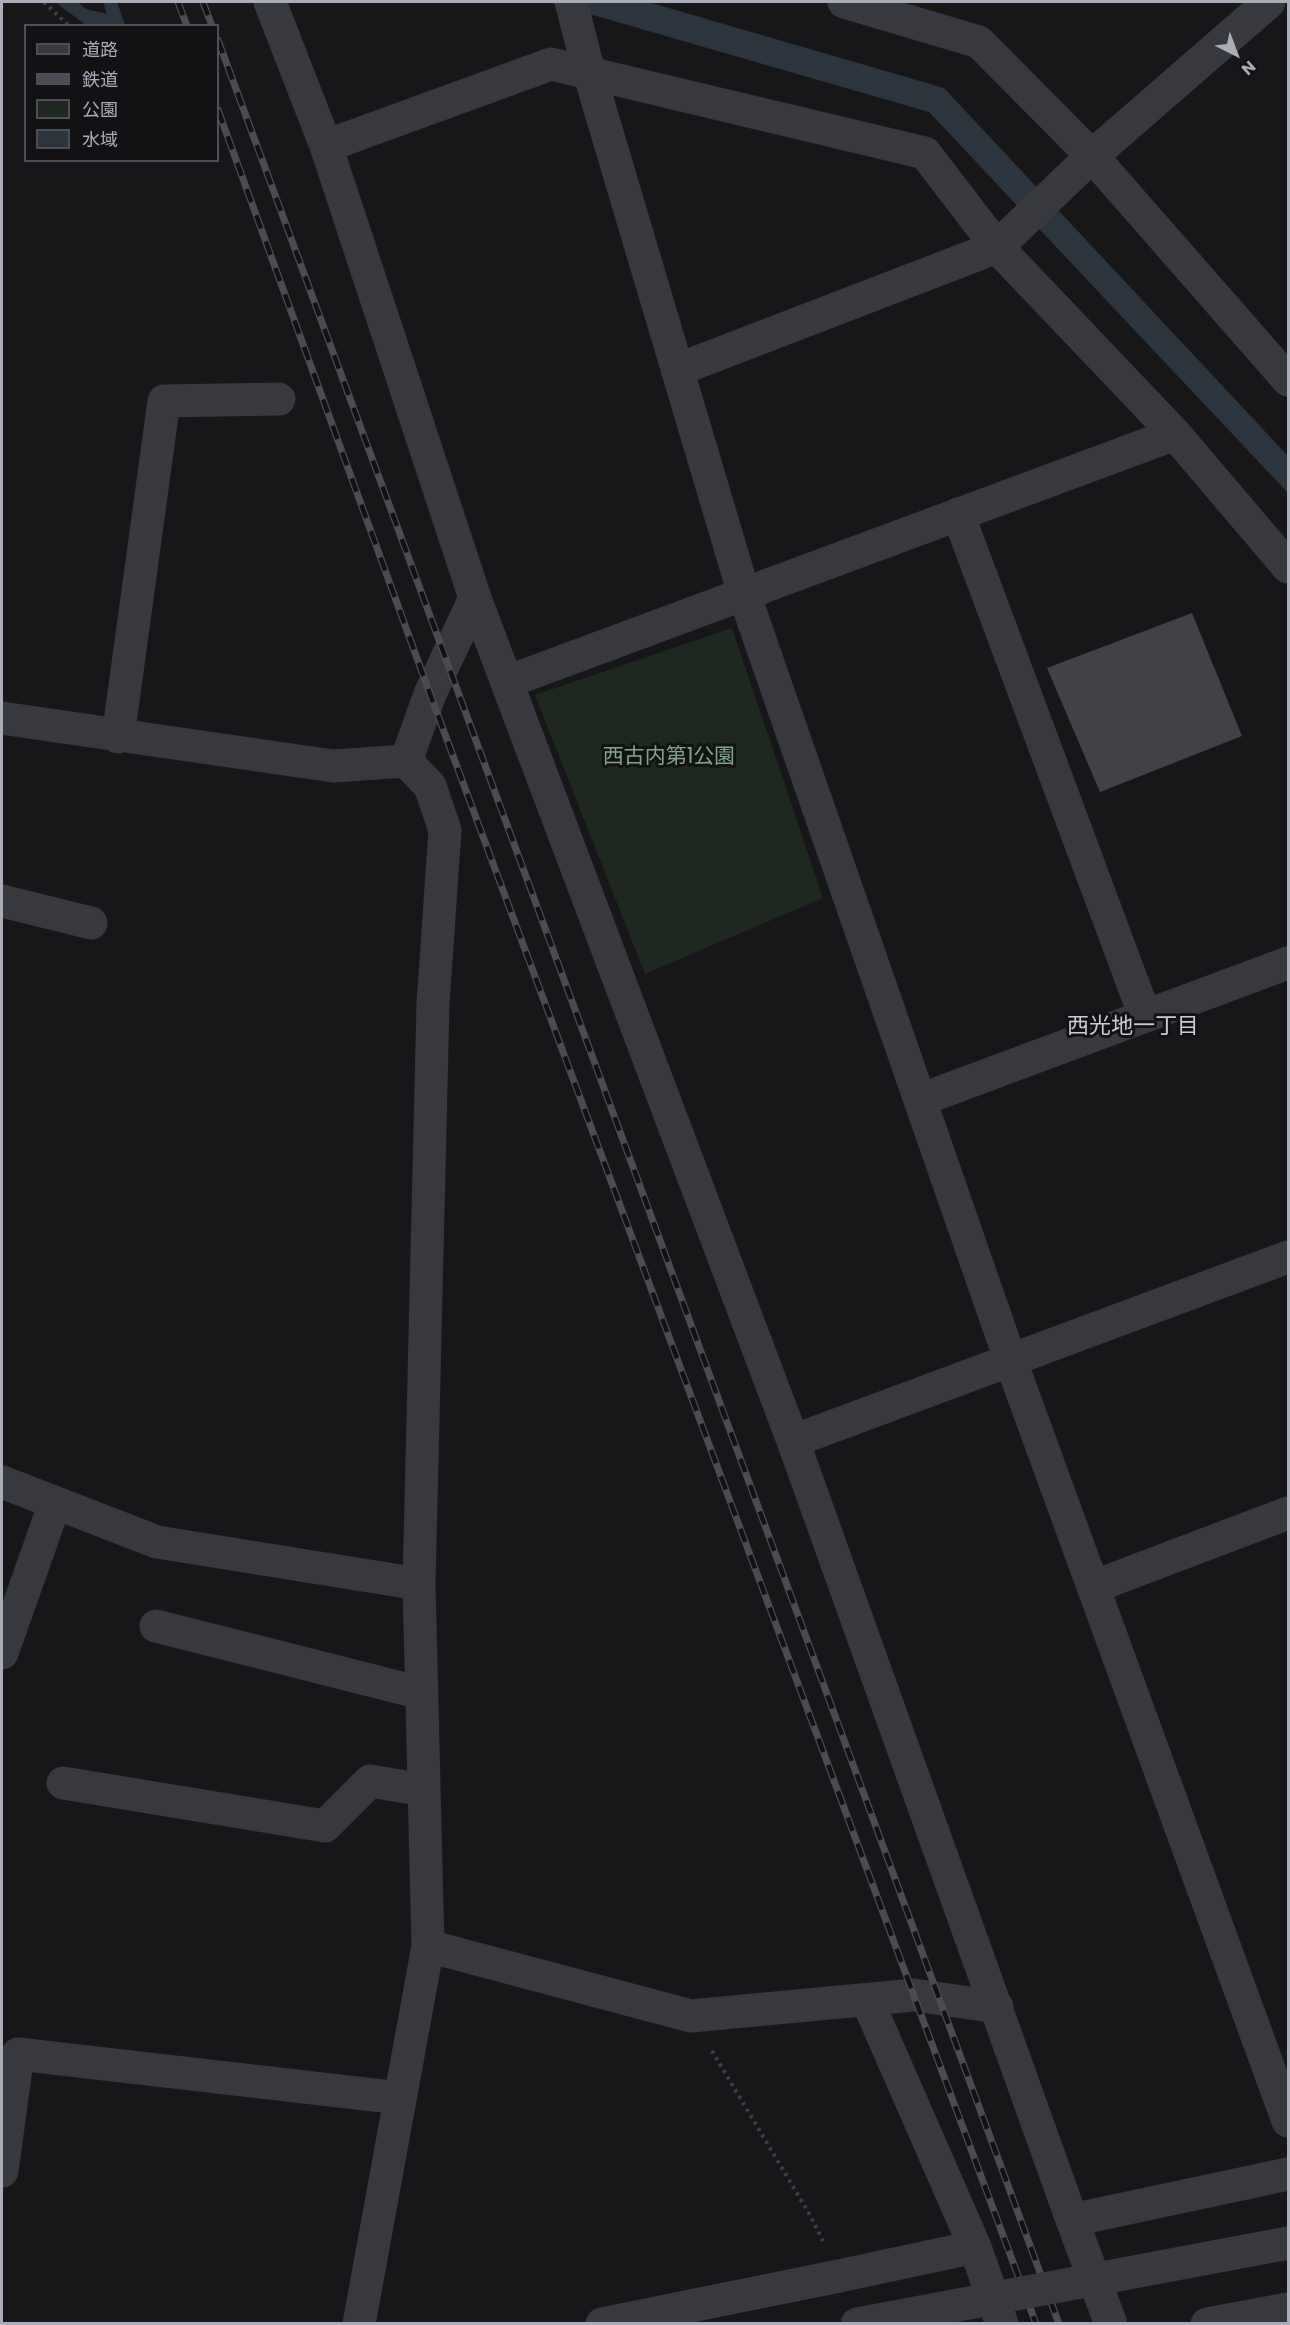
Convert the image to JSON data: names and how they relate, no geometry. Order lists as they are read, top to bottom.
{
  "districts": ["西光地一丁目"],
  "parks": ["西古内第1公園"],
  "legend": [
    "道路",
    "鉄道",
    "公園",
    "水域"
  ],
  "north": "bottom right"
}
